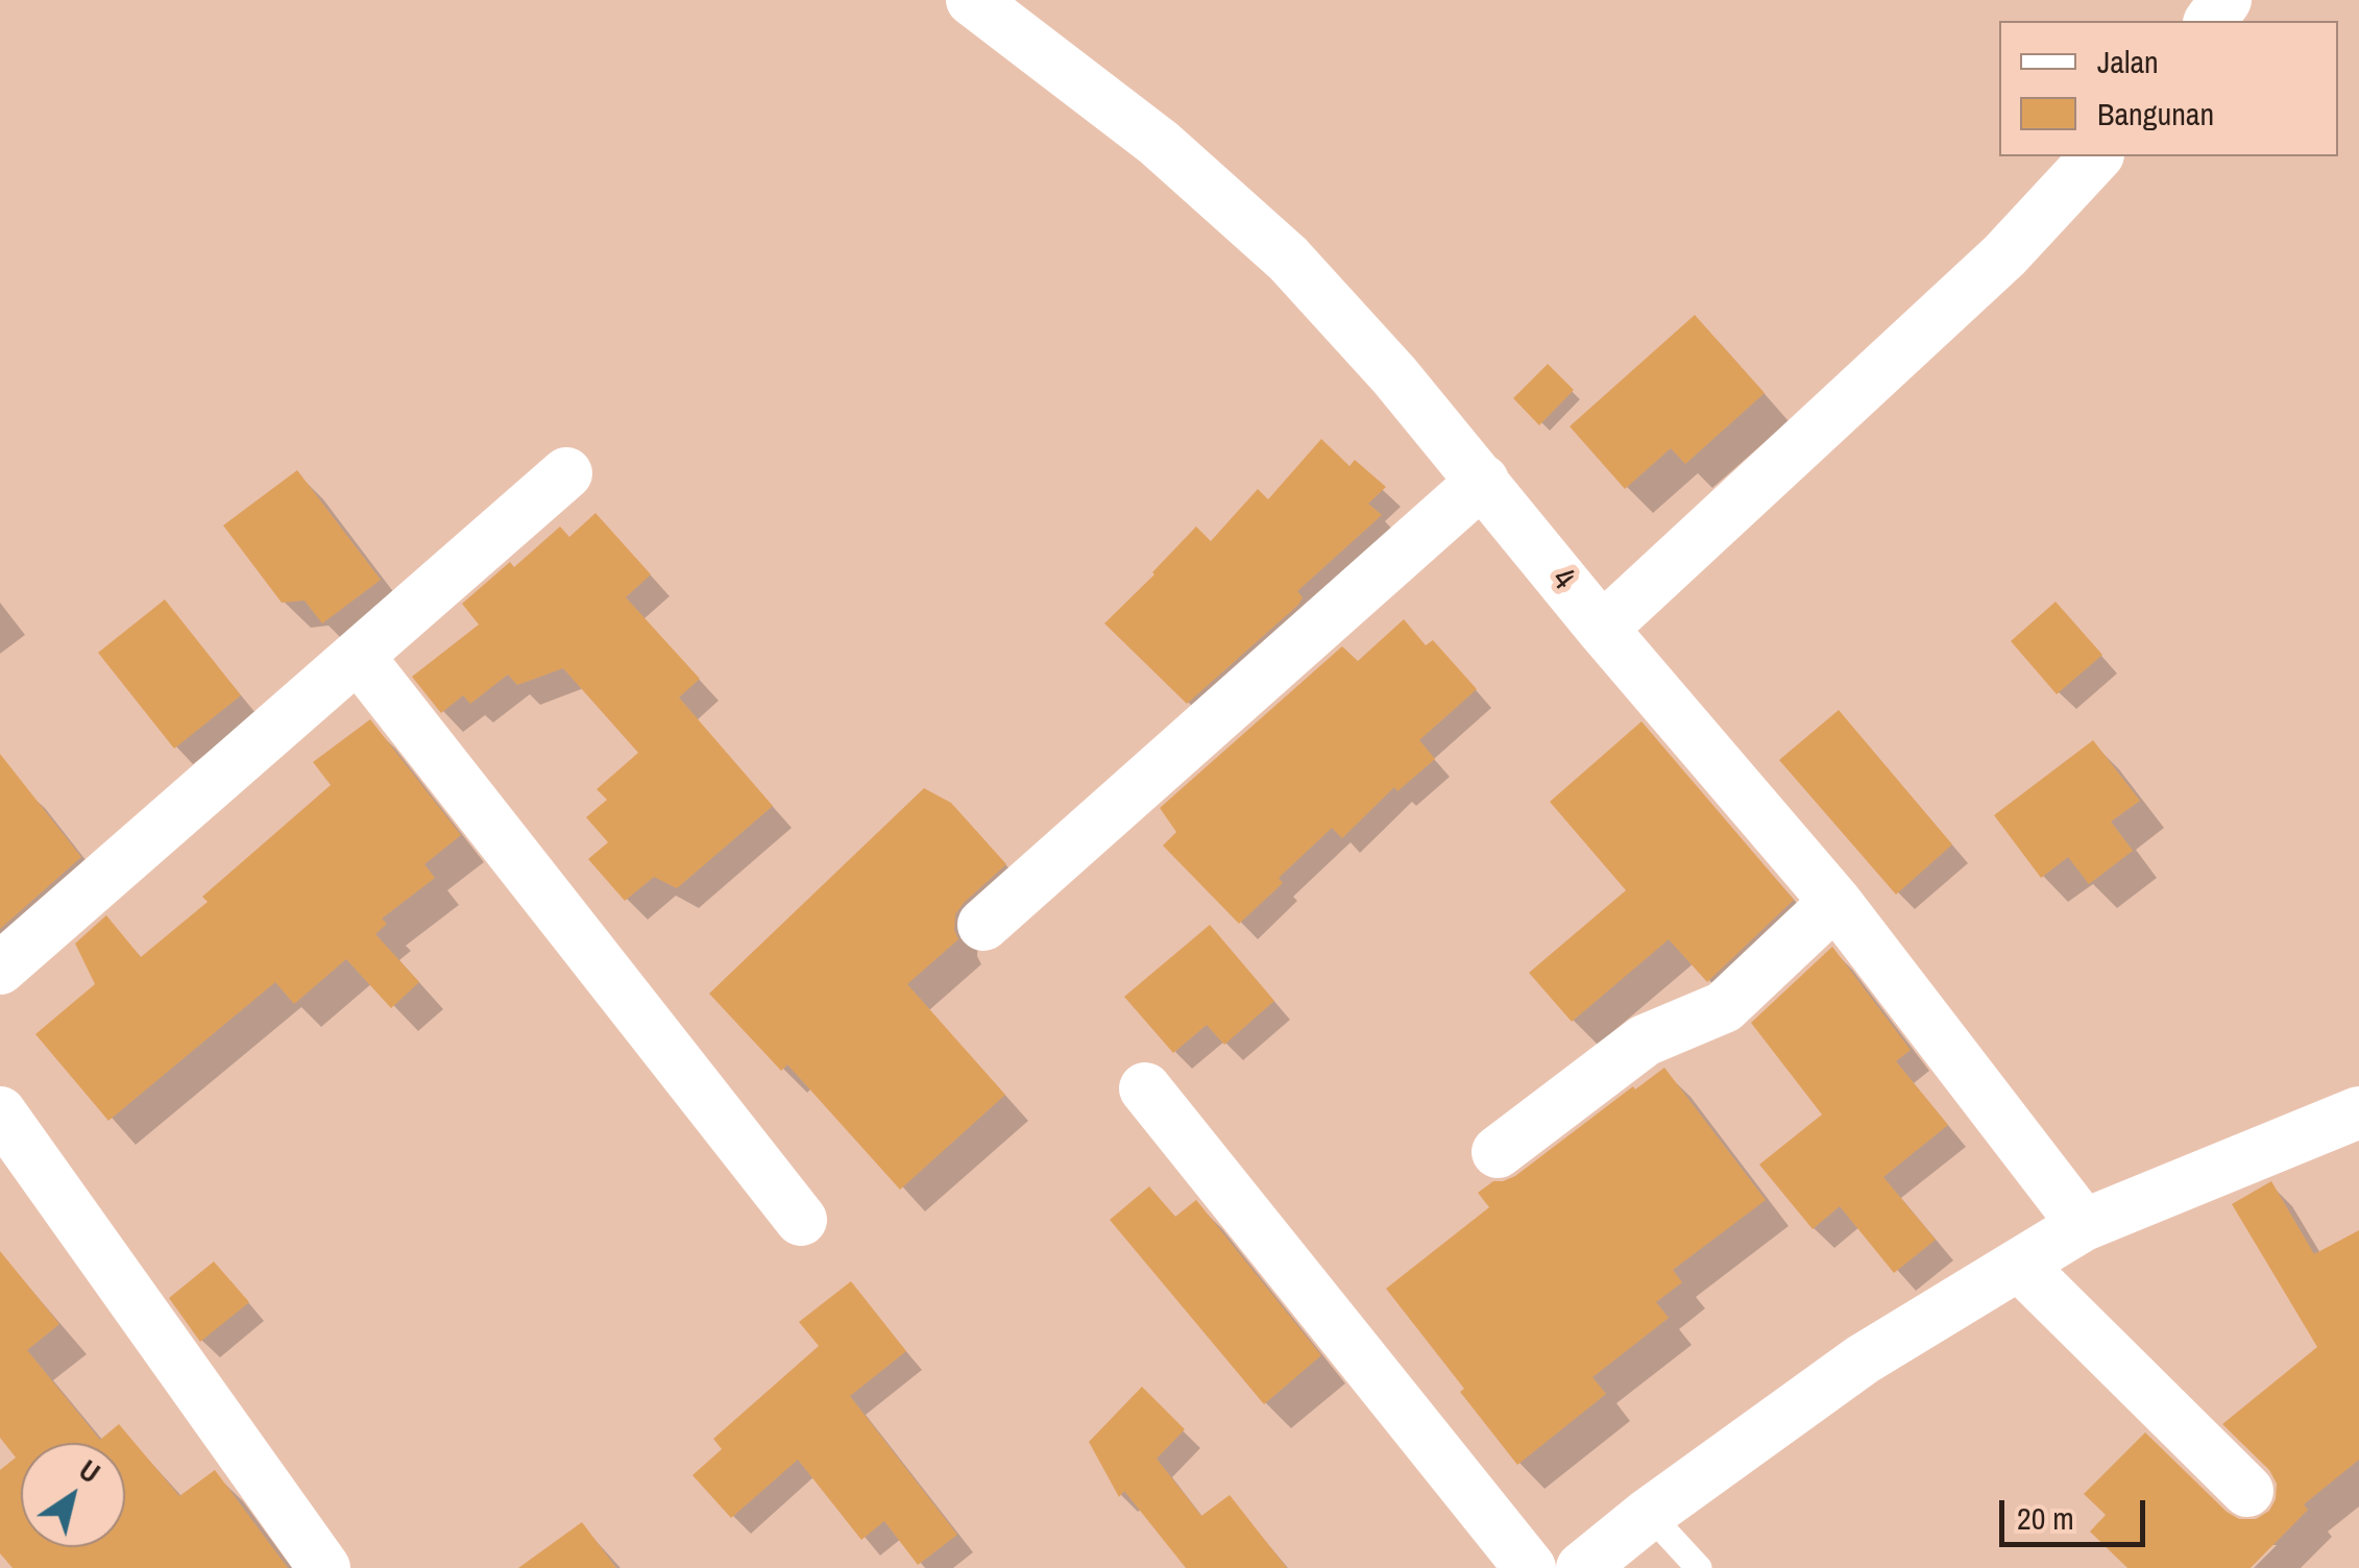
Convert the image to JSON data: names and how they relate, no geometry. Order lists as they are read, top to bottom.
{
  "streets": {
    "street": ["4"]
  },
  "legend": ["Jalan", "Bangunan"],
  "scale_bar": "20 m",
  "north": "top right"
}
